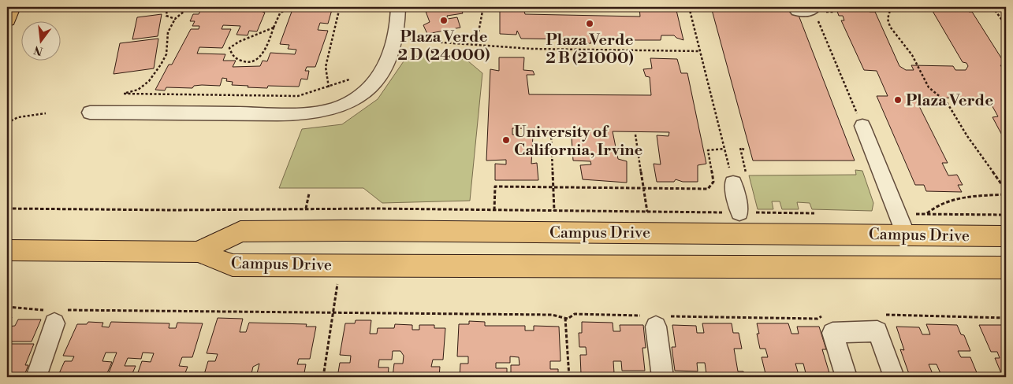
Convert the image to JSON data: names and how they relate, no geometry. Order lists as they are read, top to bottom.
{
  "streets": {
    "main road": ["Campus Drive"]
  },
  "places": [
    "Plaza Verde 2 D (24000)",
    "Plaza Verde 2 B (21000)",
    "Plaza Verde",
    "University of California, Irvine"
  ],
  "north": "bottom"
}
